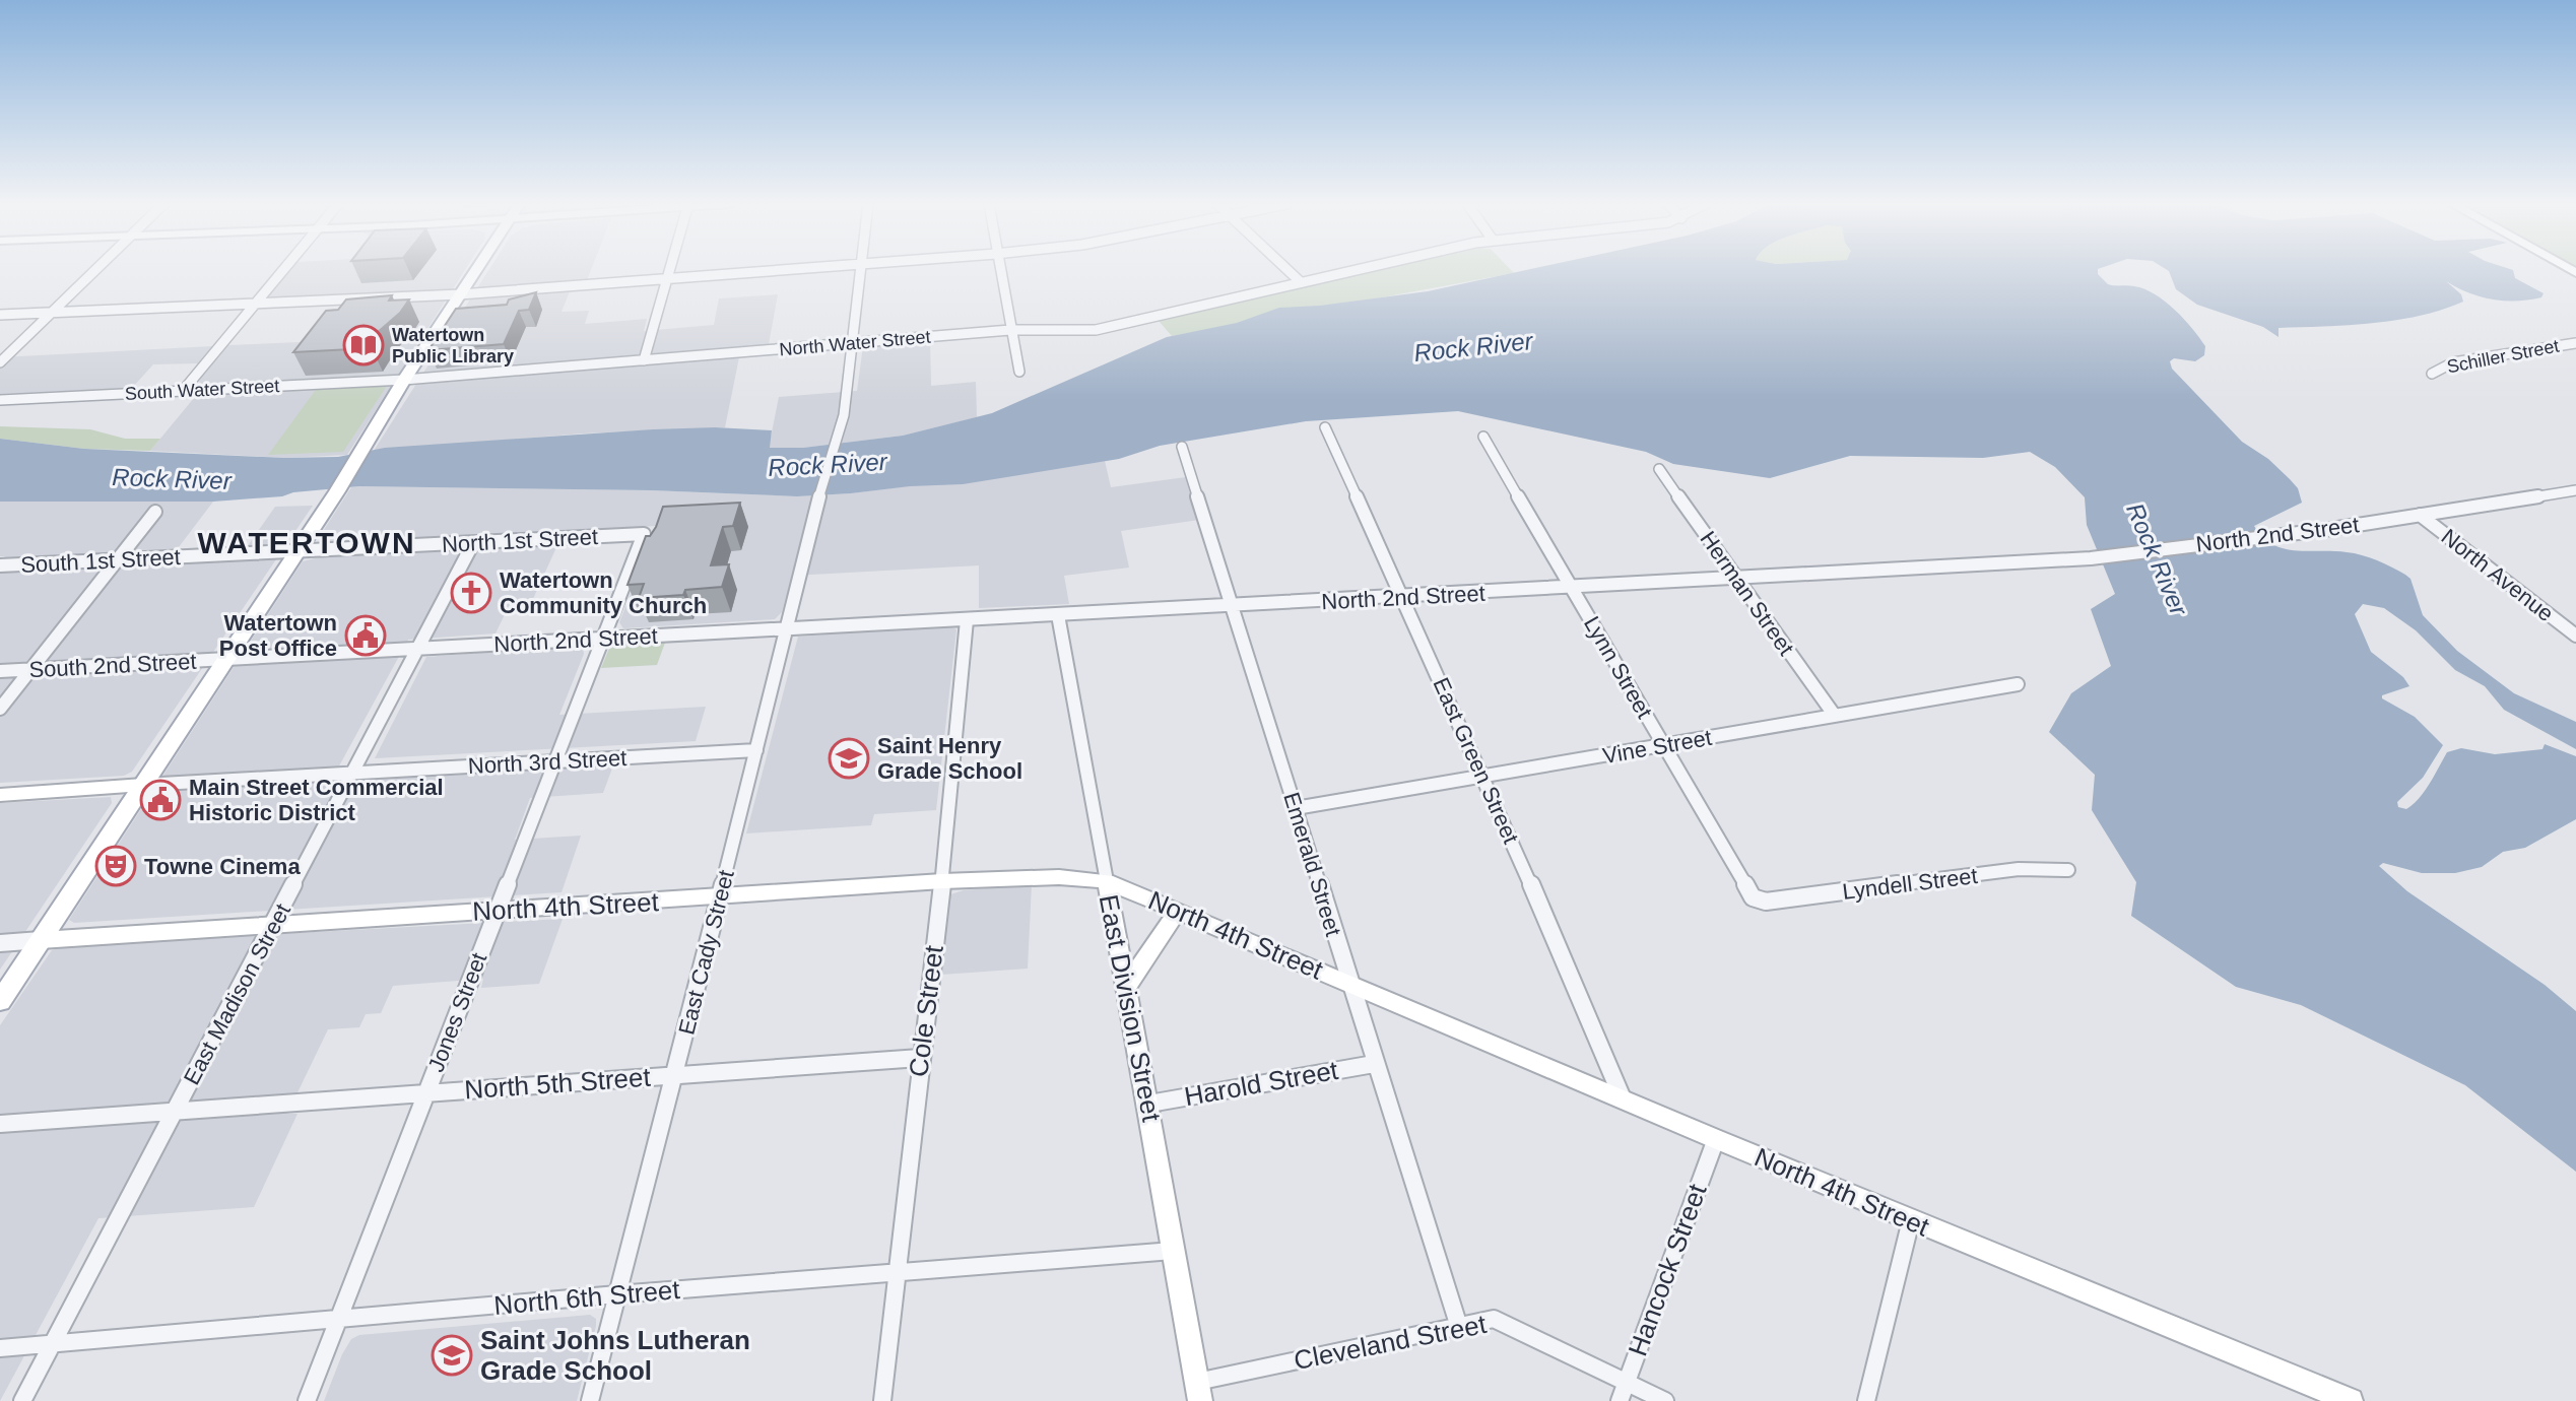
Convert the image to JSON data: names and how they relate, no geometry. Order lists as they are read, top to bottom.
{
  "streets": {
    "street": [
      "North Water Street",
      "Schiller Street",
      "South Water Street",
      "North 2nd Street",
      "North 1st Street",
      "South 1st Street",
      "North Avenue",
      "Herman Street",
      "South 2nd Street",
      "Lynn Street",
      "Vine Street",
      "East Green Street",
      "North 3rd Street",
      "Emerald Street",
      "Lyndell Street",
      "North 4th Street",
      "East Cady Street",
      "East Madison Street",
      "East Division Street",
      "Cole Street",
      "Jones Street",
      "North 5th Street",
      "Harold Street",
      "Hancock Street",
      "North 6th Street",
      "Cleveland Street"
    ]
  },
  "crossings": [
    ["North Water Street", "South Water Street"],
    ["North Water Street", "East Cady Street"],
    ["North 2nd Street", "North Avenue"],
    ["North 2nd Street", "Herman Street"],
    ["North 2nd Street", "South 2nd Street"],
    ["North 2nd Street", "Lynn Street"],
    ["North 2nd Street", "East Green Street"],
    ["North 2nd Street", "Emerald Street"],
    ["North 2nd Street", "East Cady Street"],
    ["North 2nd Street", "East Madison Street"],
    ["North 2nd Street", "East Division Street"],
    ["North 2nd Street", "Cole Street"],
    ["North 2nd Street", "Jones Street"],
    ["North 1st Street", "South 1st Street"],
    ["North 1st Street", "East Madison Street"],
    ["North 1st Street", "Jones Street"],
    ["Herman Street", "Vine Street"],
    ["Lynn Street", "Vine Street"],
    ["Lynn Street", "Lyndell Street"],
    ["Vine Street", "East Green Street"],
    ["Vine Street", "Emerald Street"],
    ["East Green Street", "North 4th Street"],
    ["North 3rd Street", "East Cady Street"],
    ["North 3rd Street", "East Madison Street"],
    ["North 3rd Street", "Jones Street"],
    ["Emerald Street", "North 4th Street"],
    ["Emerald Street", "Harold Street"],
    ["Emerald Street", "Cleveland Street"],
    ["North 4th Street", "East Cady Street"],
    ["North 4th Street", "East Madison Street"],
    ["North 4th Street", "East Division Street"],
    ["North 4th Street", "Cole Street"],
    ["North 4th Street", "Jones Street"],
    ["North 4th Street", "Hancock Street"],
    ["East Cady Street", "North 5th Street"],
    ["East Cady Street", "North 6th Street"],
    ["East Madison Street", "North 5th Street"],
    ["East Madison Street", "North 6th Street"],
    ["East Division Street", "Harold Street"],
    ["East Division Street", "North 6th Street"],
    ["East Division Street", "Cleveland Street"],
    ["Cole Street", "North 5th Street"],
    ["Cole Street", "North 6th Street"],
    ["Jones Street", "North 5th Street"],
    ["Jones Street", "North 6th Street"],
    ["Hancock Street", "Cleveland Street"]
  ],
  "districts": ["WATERTOWN"],
  "water": ["Rock River"],
  "places": {
    "library": ["Watertown Public Library"],
    "church": ["Watertown Community Church"],
    "public building": ["Watertown Post Office", "Main Street Commercial Historic District"],
    "school or university": ["Saint Henry Grade School", "Saint Johns Lutheran Grade School"],
    "theatre": ["Towne Cinema"]
  }
}
